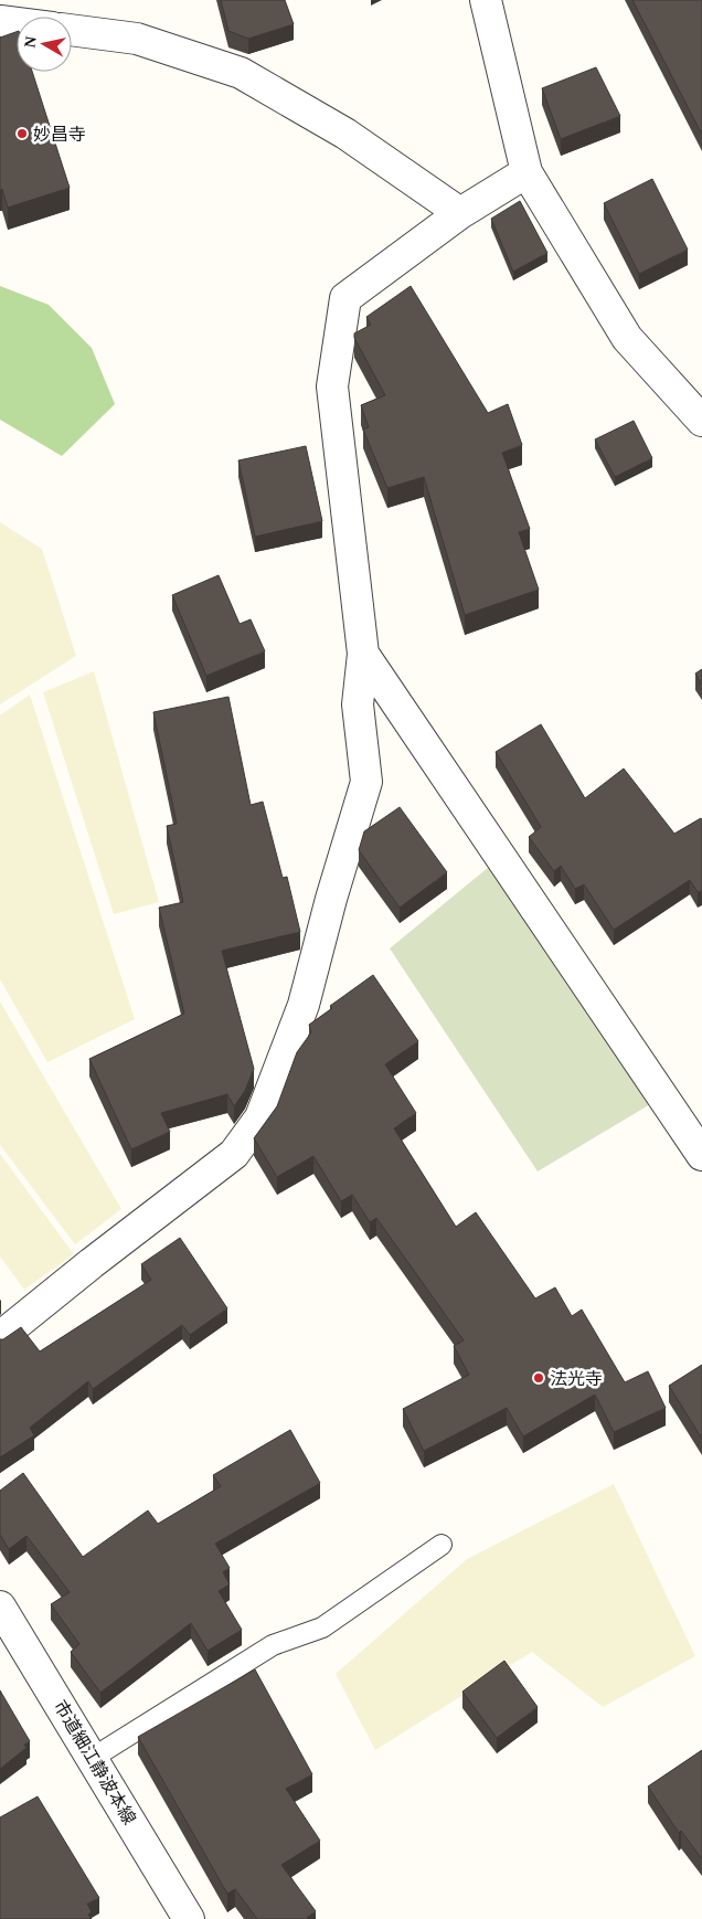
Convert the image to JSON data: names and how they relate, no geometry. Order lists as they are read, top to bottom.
{
  "streets": {
    "street": ["市道細江静波本線"]
  },
  "places": ["妙昌寺", "法光寺"],
  "north": "left"
}
